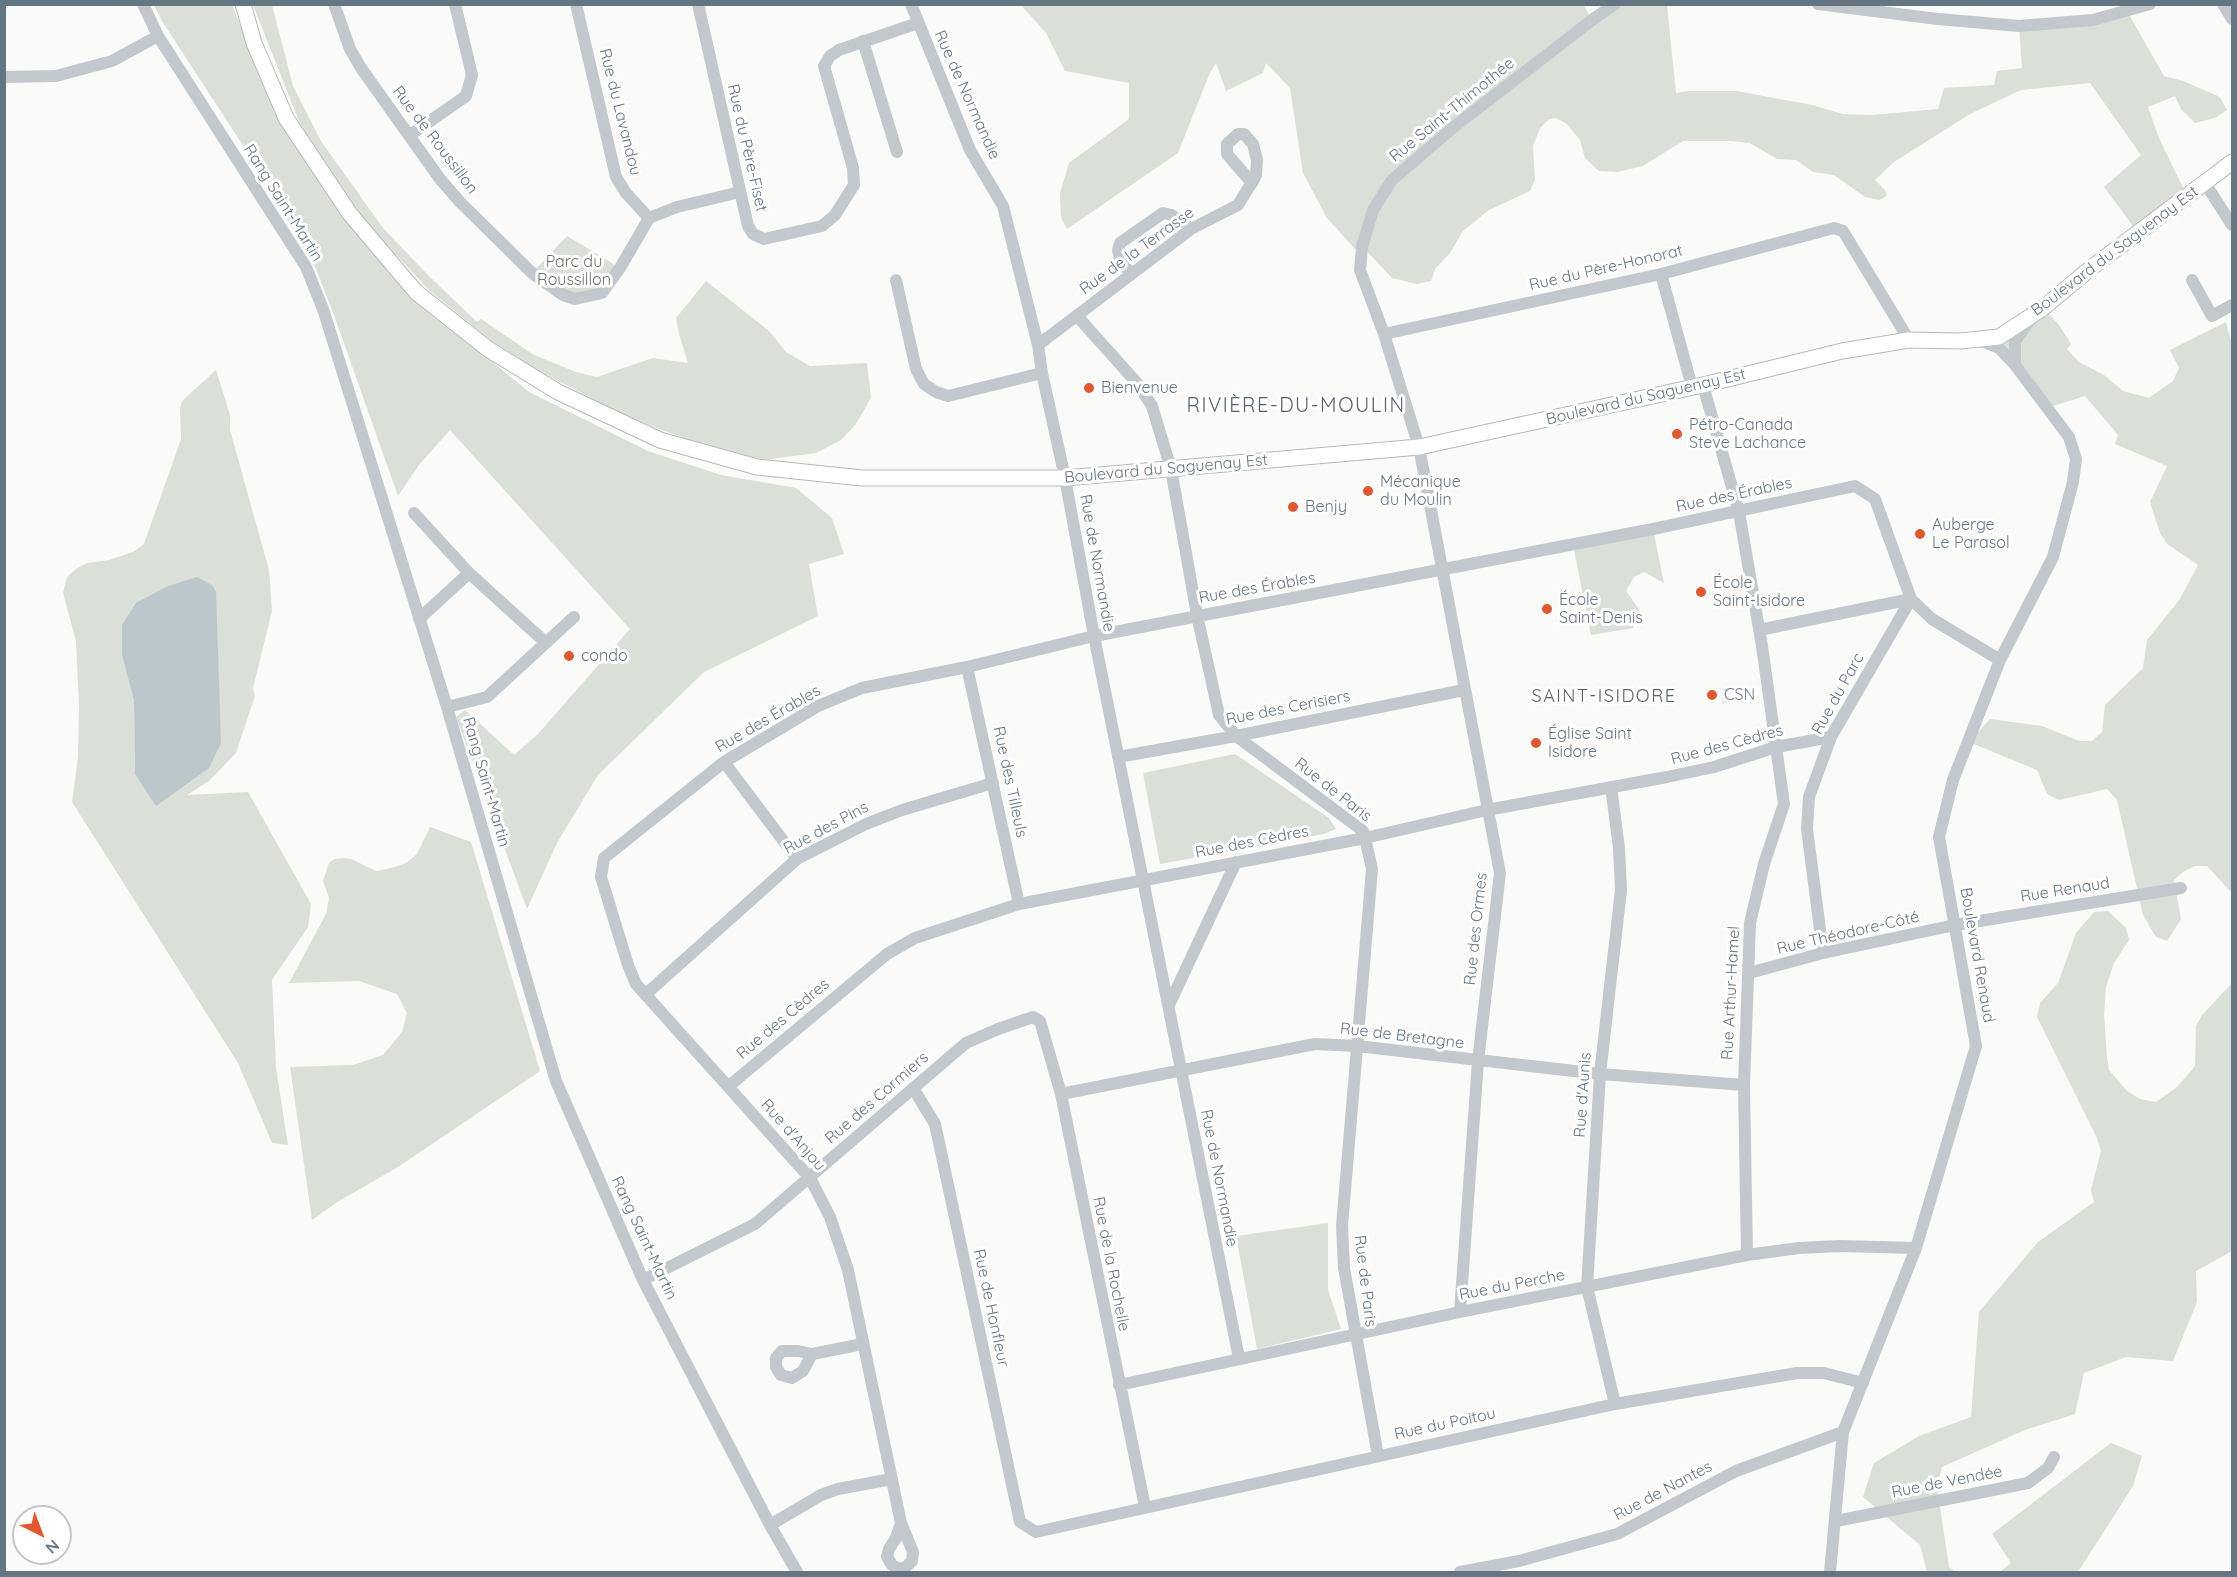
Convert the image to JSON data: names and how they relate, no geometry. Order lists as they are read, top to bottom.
{
  "streets": {
    "main road": ["Boulevard du Saguenay Est"],
    "street": [
      "Rue de Normandie",
      "Rue Saint-Thimothée",
      "Rue du Lavandou",
      "Rue de Roussillon",
      "Rue du Père-Fiset",
      "Rang Saint-Martin",
      "Rue de la Terrasse",
      "Rue du Père-Honorat",
      "Rue des Érables",
      "Rue du Parc",
      "Rue des Cerisiers",
      "Rue des Cèdres",
      "Rue des Tilleuls",
      "Rue de Paris",
      "Rue des Pins",
      "Rue Renaud",
      "Rue des Ormes",
      "Rue Théodore-Côté",
      "Boulevard Renaud",
      "Rue Arthur-Hamel",
      "Rue de Bretagne",
      "Rue d'Aunis",
      "Rue des Cormiers",
      "Rue d'Anjou",
      "Rue de la Rochelle",
      "Rue du Perche",
      "Rue de Honfleur",
      "Rue du Poitou",
      "Rue de Vendée",
      "Rue de Nantes"
    ]
  },
  "crossings": [
    ["Rue de Normandie", "Rue du Père-Fiset"],
    ["Rue de Normandie", "Rue de la Terrasse"],
    ["Rue de Normandie", "Boulevard du Saguenay Est"],
    ["Rue de Normandie", "Rue des Érables"],
    ["Rue de Normandie", "Rue des Cerisiers"],
    ["Rue de Normandie", "Rue des Cèdres"],
    ["Rue de Normandie", "Rue de Bretagne"],
    ["Rue de Normandie", "Rue du Perche"],
    ["Rue Saint-Thimothée", "Boulevard du Saguenay Est"],
    ["Rue Saint-Thimothée", "Rue du Père-Honorat"],
    ["Rue Saint-Thimothée", "Rue des Ormes"],
    ["Rue du Lavandou", "Rue de Roussillon"],
    ["Rang Saint-Martin", "Rue des Cormiers"],
    ["Rue de la Terrasse", "Rue de Paris"],
    ["Boulevard du Saguenay Est", "Rue du Père-Honorat"],
    ["Boulevard du Saguenay Est", "Rue de Paris"],
    ["Boulevard du Saguenay Est", "Rue des Ormes"],
    ["Boulevard du Saguenay Est", "Boulevard Renaud"],
    ["Boulevard du Saguenay Est", "Rue Arthur-Hamel"],
    ["Rue du Père-Honorat", "Rue Arthur-Hamel"],
    ["Rue des Érables", "Rue du Parc"],
    ["Rue des Érables", "Rue des Tilleuls"],
    ["Rue des Érables", "Rue de Paris"],
    ["Rue des Érables", "Rue des Ormes"],
    ["Rue des Érables", "Rue Arthur-Hamel"],
    ["Rue des Érables", "Rue d'Anjou"],
    ["Rue du Parc", "Rue des Cèdres"],
    ["Rue du Parc", "Rue Théodore-Côté"],
    ["Rue des Cerisiers", "Rue de Paris"],
    ["Rue des Cerisiers", "Rue des Ormes"],
    ["Rue des Cèdres", "Rue des Tilleuls"],
    ["Rue des Cèdres", "Rue de Paris"],
    ["Rue des Cèdres", "Rue des Ormes"],
    ["Rue des Cèdres", "Rue Arthur-Hamel"],
    ["Rue des Cèdres", "Rue d'Aunis"],
    ["Rue des Cèdres", "Rue d'Anjou"],
    ["Rue des Tilleuls", "Rue des Pins"],
    ["Rue de Paris", "Rue de Bretagne"],
    ["Rue de Paris", "Rue du Perche"],
    ["Rue de Paris", "Rue du Poitou"],
    ["Rue des Pins", "Rue d'Anjou"],
    ["Rue Renaud", "Rue Théodore-Côté"],
    ["Rue Renaud", "Boulevard Renaud"],
    ["Rue des Ormes", "Rue de Bretagne"],
    ["Rue des Ormes", "Rue du Perche"],
    ["Rue Théodore-Côté", "Boulevard Renaud"],
    ["Rue Théodore-Côté", "Rue Arthur-Hamel"],
    ["Boulevard Renaud", "Rue du Perche"],
    ["Boulevard Renaud", "Rue du Poitou"],
    ["Boulevard Renaud", "Rue de Vendée"],
    ["Boulevard Renaud", "Rue de Nantes"],
    ["Rue Arthur-Hamel", "Rue de Bretagne"],
    ["Rue Arthur-Hamel", "Rue du Perche"],
    ["Rue de Bretagne", "Rue d'Aunis"],
    ["Rue de Bretagne", "Rue de la Rochelle"],
    ["Rue d'Aunis", "Rue du Perche"],
    ["Rue d'Aunis", "Rue du Poitou"],
    ["Rue des Cormiers", "Rue d'Anjou"],
    ["Rue des Cormiers", "Rue de la Rochelle"],
    ["Rue des Cormiers", "Rue de Honfleur"],
    ["Rue de la Rochelle", "Rue du Perche"],
    ["Rue de la Rochelle", "Rue du Poitou"],
    ["Rue de Honfleur", "Rue du Poitou"]
  ],
  "districts": ["RIVIÈRE-DU-MOULIN", "SAINT-ISIDORE"],
  "parks": ["Parc du Roussillon"],
  "places": [
    "Bienvenue",
    "Pétro-Canada Steve Lachance",
    "Mécanique du Moulin",
    "Benjy",
    "Auberge Le Parasol",
    "École Saint-Isidore",
    "École Saint-Denis",
    "condo",
    "CSN",
    "Église Saint Isidore"
  ],
  "north": "bottom right"
}
